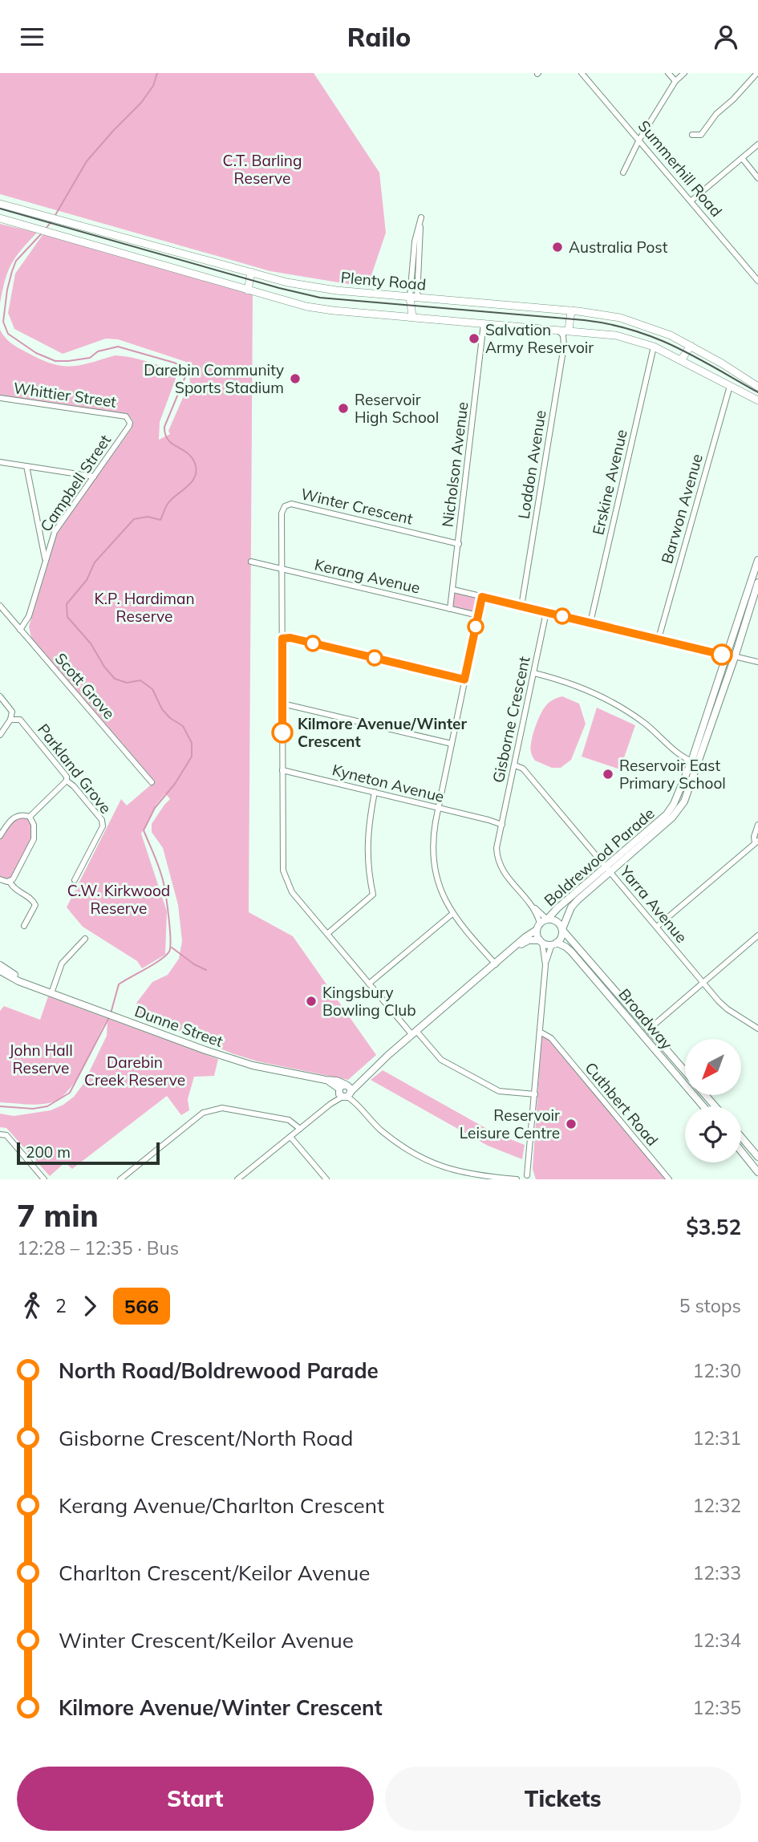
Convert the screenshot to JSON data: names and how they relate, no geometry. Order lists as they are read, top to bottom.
{
  "streets": {
    "highway": ["Plenty Road"],
    "main road": ["Boldrewood Parade", "Broadway", "Dunne Street"],
    "street": [
      "Summerhill Road",
      "Whittier Street",
      "Nicholson Avenue",
      "Loddon Avenue",
      "Erskine Avenue",
      "Campbell Street",
      "Winter Crescent",
      "Barwon Avenue",
      "Kerang Avenue",
      "Scott Grove",
      "Gisborne Crescent",
      "Parkland Grove",
      "Kyneton Avenue",
      "Yarra Avenue",
      "Cuthbert Road"
    ]
  },
  "crossings": [
    ["Whittier Street", "Campbell Street"],
    ["Nicholson Avenue", "Winter Crescent"],
    ["Nicholson Avenue", "Kerang Avenue"],
    ["Campbell Street", "Scott Grove"],
    ["Winter Crescent", "Kerang Avenue"],
    ["Winter Crescent", "Kyneton Avenue"],
    ["Gisborne Crescent", "Kyneton Avenue"],
    ["Gisborne Crescent", "Boldrewood Parade"],
    ["Gisborne Crescent", "Yarra Avenue"],
    ["Gisborne Crescent", "Broadway"],
    ["Boldrewood Parade", "Yarra Avenue"],
    ["Boldrewood Parade", "Broadway"]
  ],
  "parks": [
    "C.T. Barling Reserve",
    "K.P. Hardiman Reserve",
    "C.W. Kirkwood Reserve",
    "John Hall Reserve",
    "Darebin Creek Reserve"
  ],
  "places": [
    "Australia Post",
    "Salvation Army Reservoir",
    "Darebin Community Sports Stadium",
    "Reservoir High School",
    "Kilmore Avenue/Winter Crescent",
    "Reservoir East Primary School",
    "Kingsbury Bowling Club",
    "Reservoir Leisure Centre"
  ],
  "lines": ["bus line 566"],
  "scale_bar": "200 m",
  "north": "bottom left",
  "page": {
    "header": "Railo",
    "scale": "200 m",
    "heading": ["7 min", "12:28 – 12:35 · Bus", "$3.52"],
    "legs": ["2", "566", "5 stops"],
    "list": [
      {
        "name": "North Road/Boldrewood Parade",
        "value": "12:30"
      },
      {
        "name": "Gisborne Crescent/North Road",
        "value": "12:31"
      },
      {
        "name": "Kerang Avenue/Charlton Crescent",
        "value": "12:32"
      },
      {
        "name": "Charlton Crescent/Keilor Avenue",
        "value": "12:33"
      },
      {
        "name": "Winter Crescent/Keilor Avenue",
        "value": "12:34"
      },
      {
        "name": "Kilmore Avenue/Winter Crescent",
        "value": "12:35"
      }
    ],
    "buttons": ["Start", "Tickets"]
  }
}
